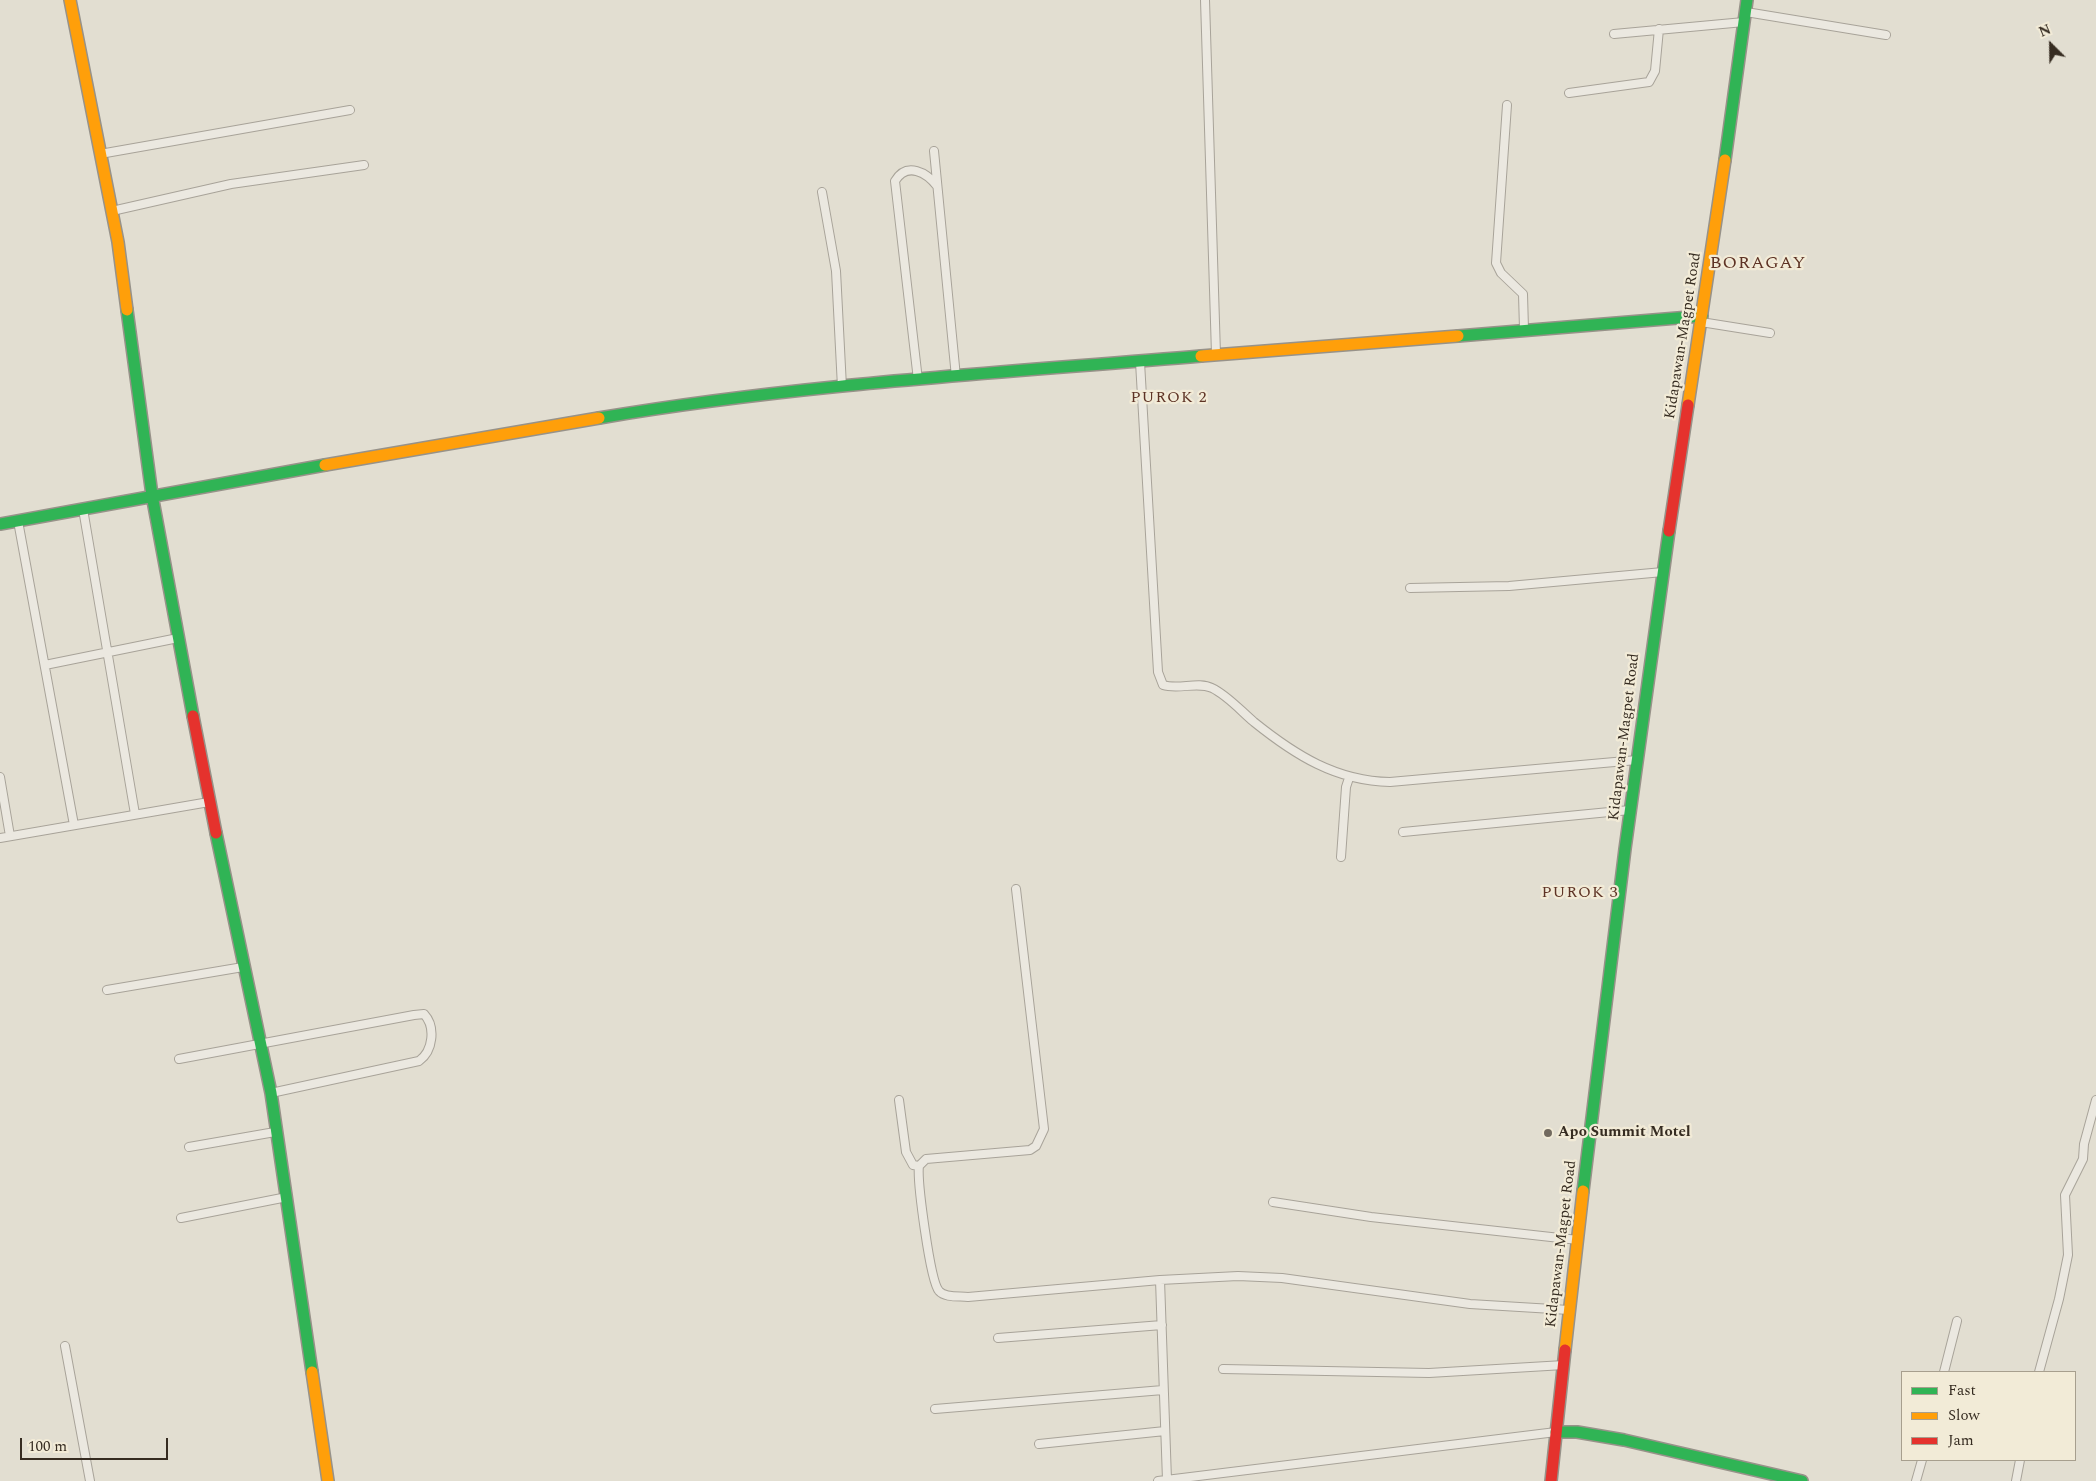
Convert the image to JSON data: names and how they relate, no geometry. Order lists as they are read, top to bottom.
{
  "streets": {
    "street": ["Kidapawan-Magpet Road"]
  },
  "districts": ["BORAGAY", "PUROK 2", "PUROK 3"],
  "places": ["Apo Summit Motel"],
  "legend": ["Fast", "Slow", "Jam"],
  "scale_bar": "100 m",
  "north": "top left"
}
